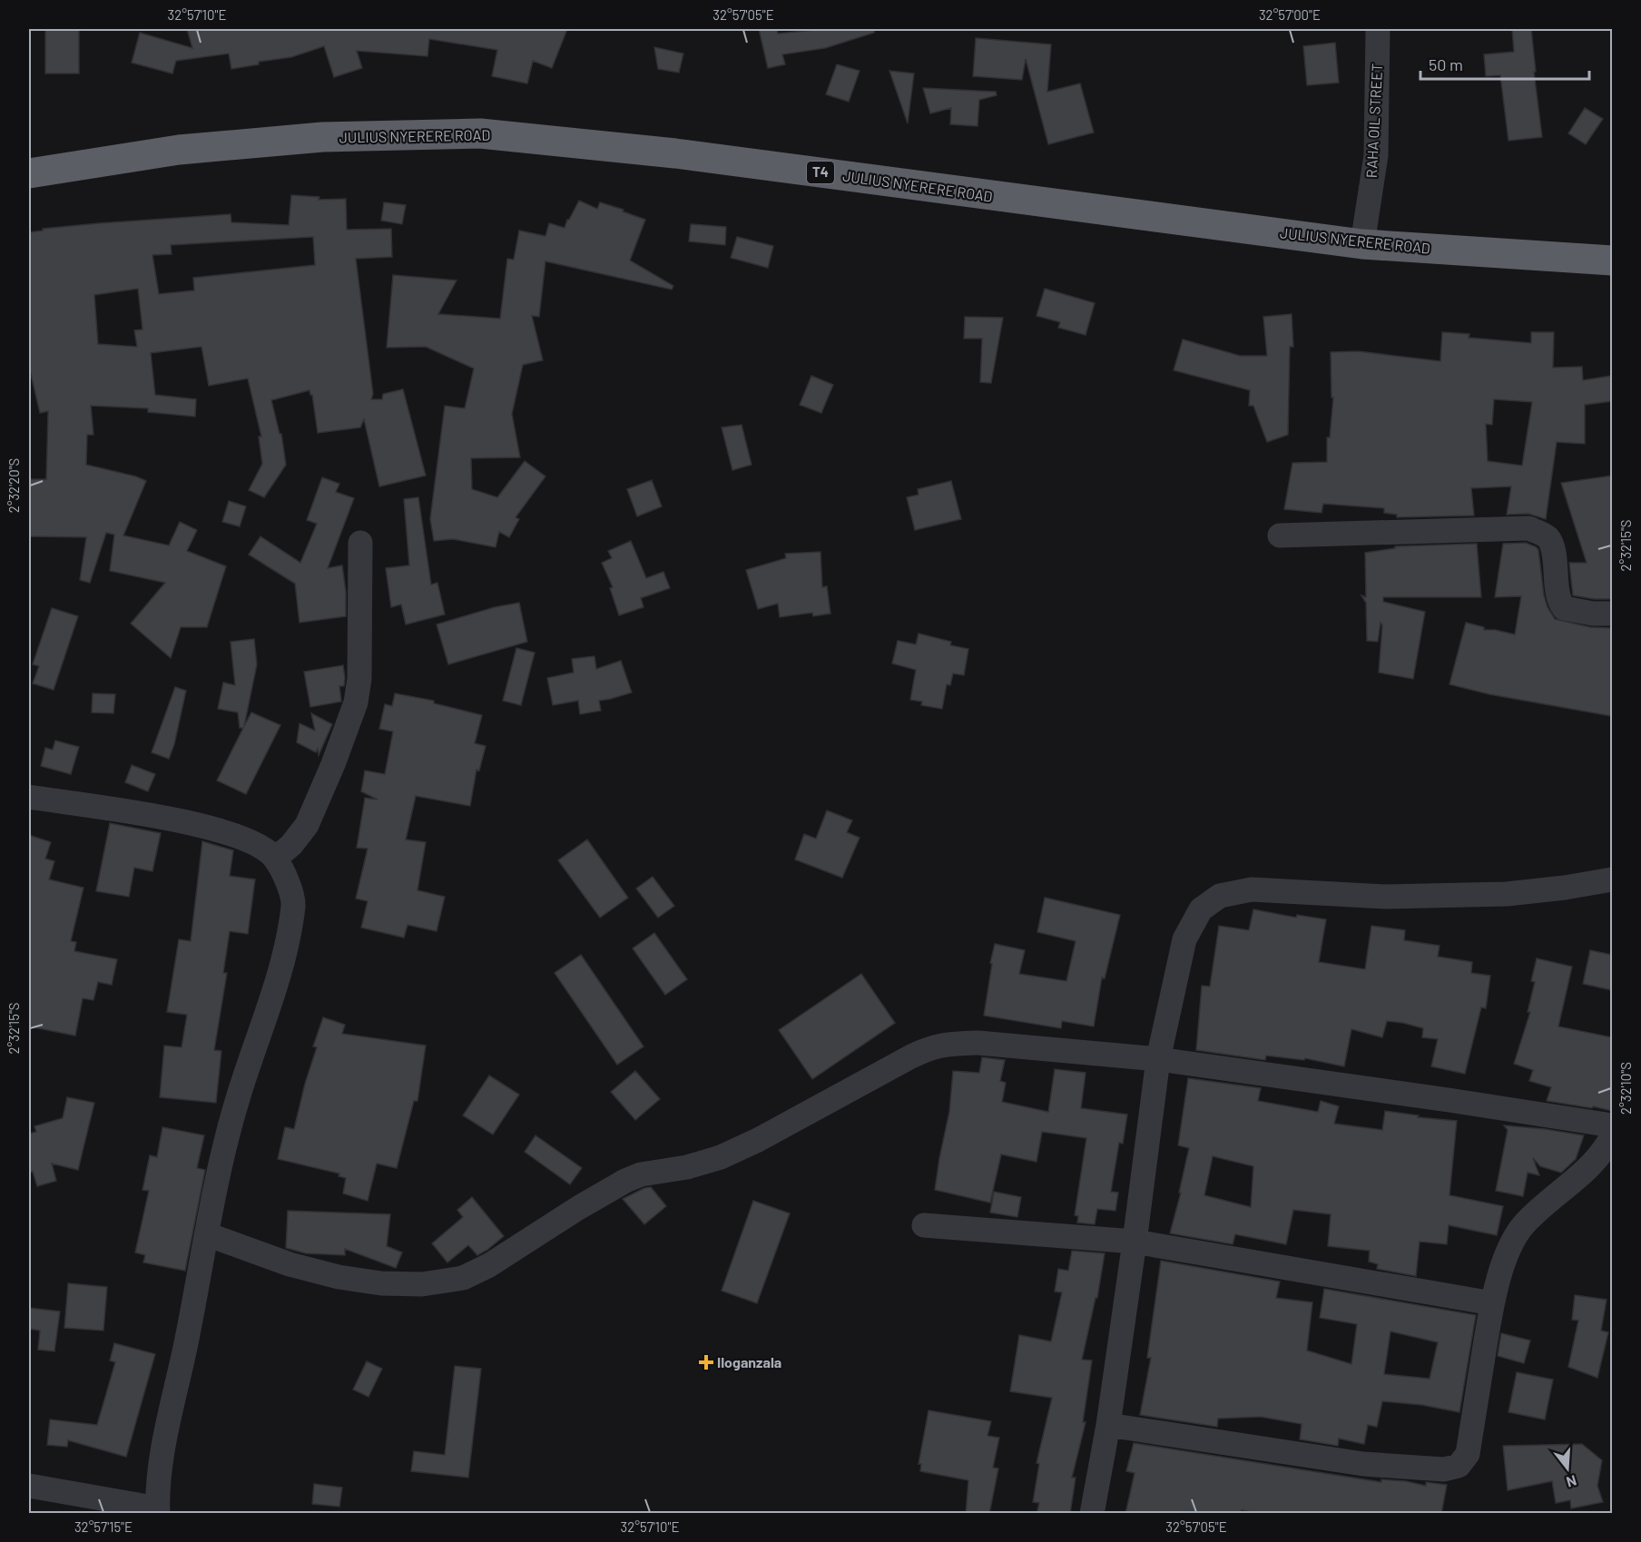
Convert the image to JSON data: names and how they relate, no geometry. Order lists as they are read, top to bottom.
{
  "streets": {
    "highway": ["JULIUS NYERERE ROAD", "T4"],
    "street": ["RAHA OIL STREET"]
  },
  "crossings": [
    ["RAHA OIL STREET", "JULIUS NYERERE ROAD"]
  ],
  "places": {
    "health": ["Iloganzala"]
  },
  "scale_bar": "50 m",
  "north": "bottom",
  "coordinates": [
    "32°57'10\"E",
    "32°57'05\"E",
    "32°57'00\"E",
    "2°32'20\"S",
    "2°32'15\"S",
    "2°32'10\"S",
    "32°57'15\"E"
  ]
}
